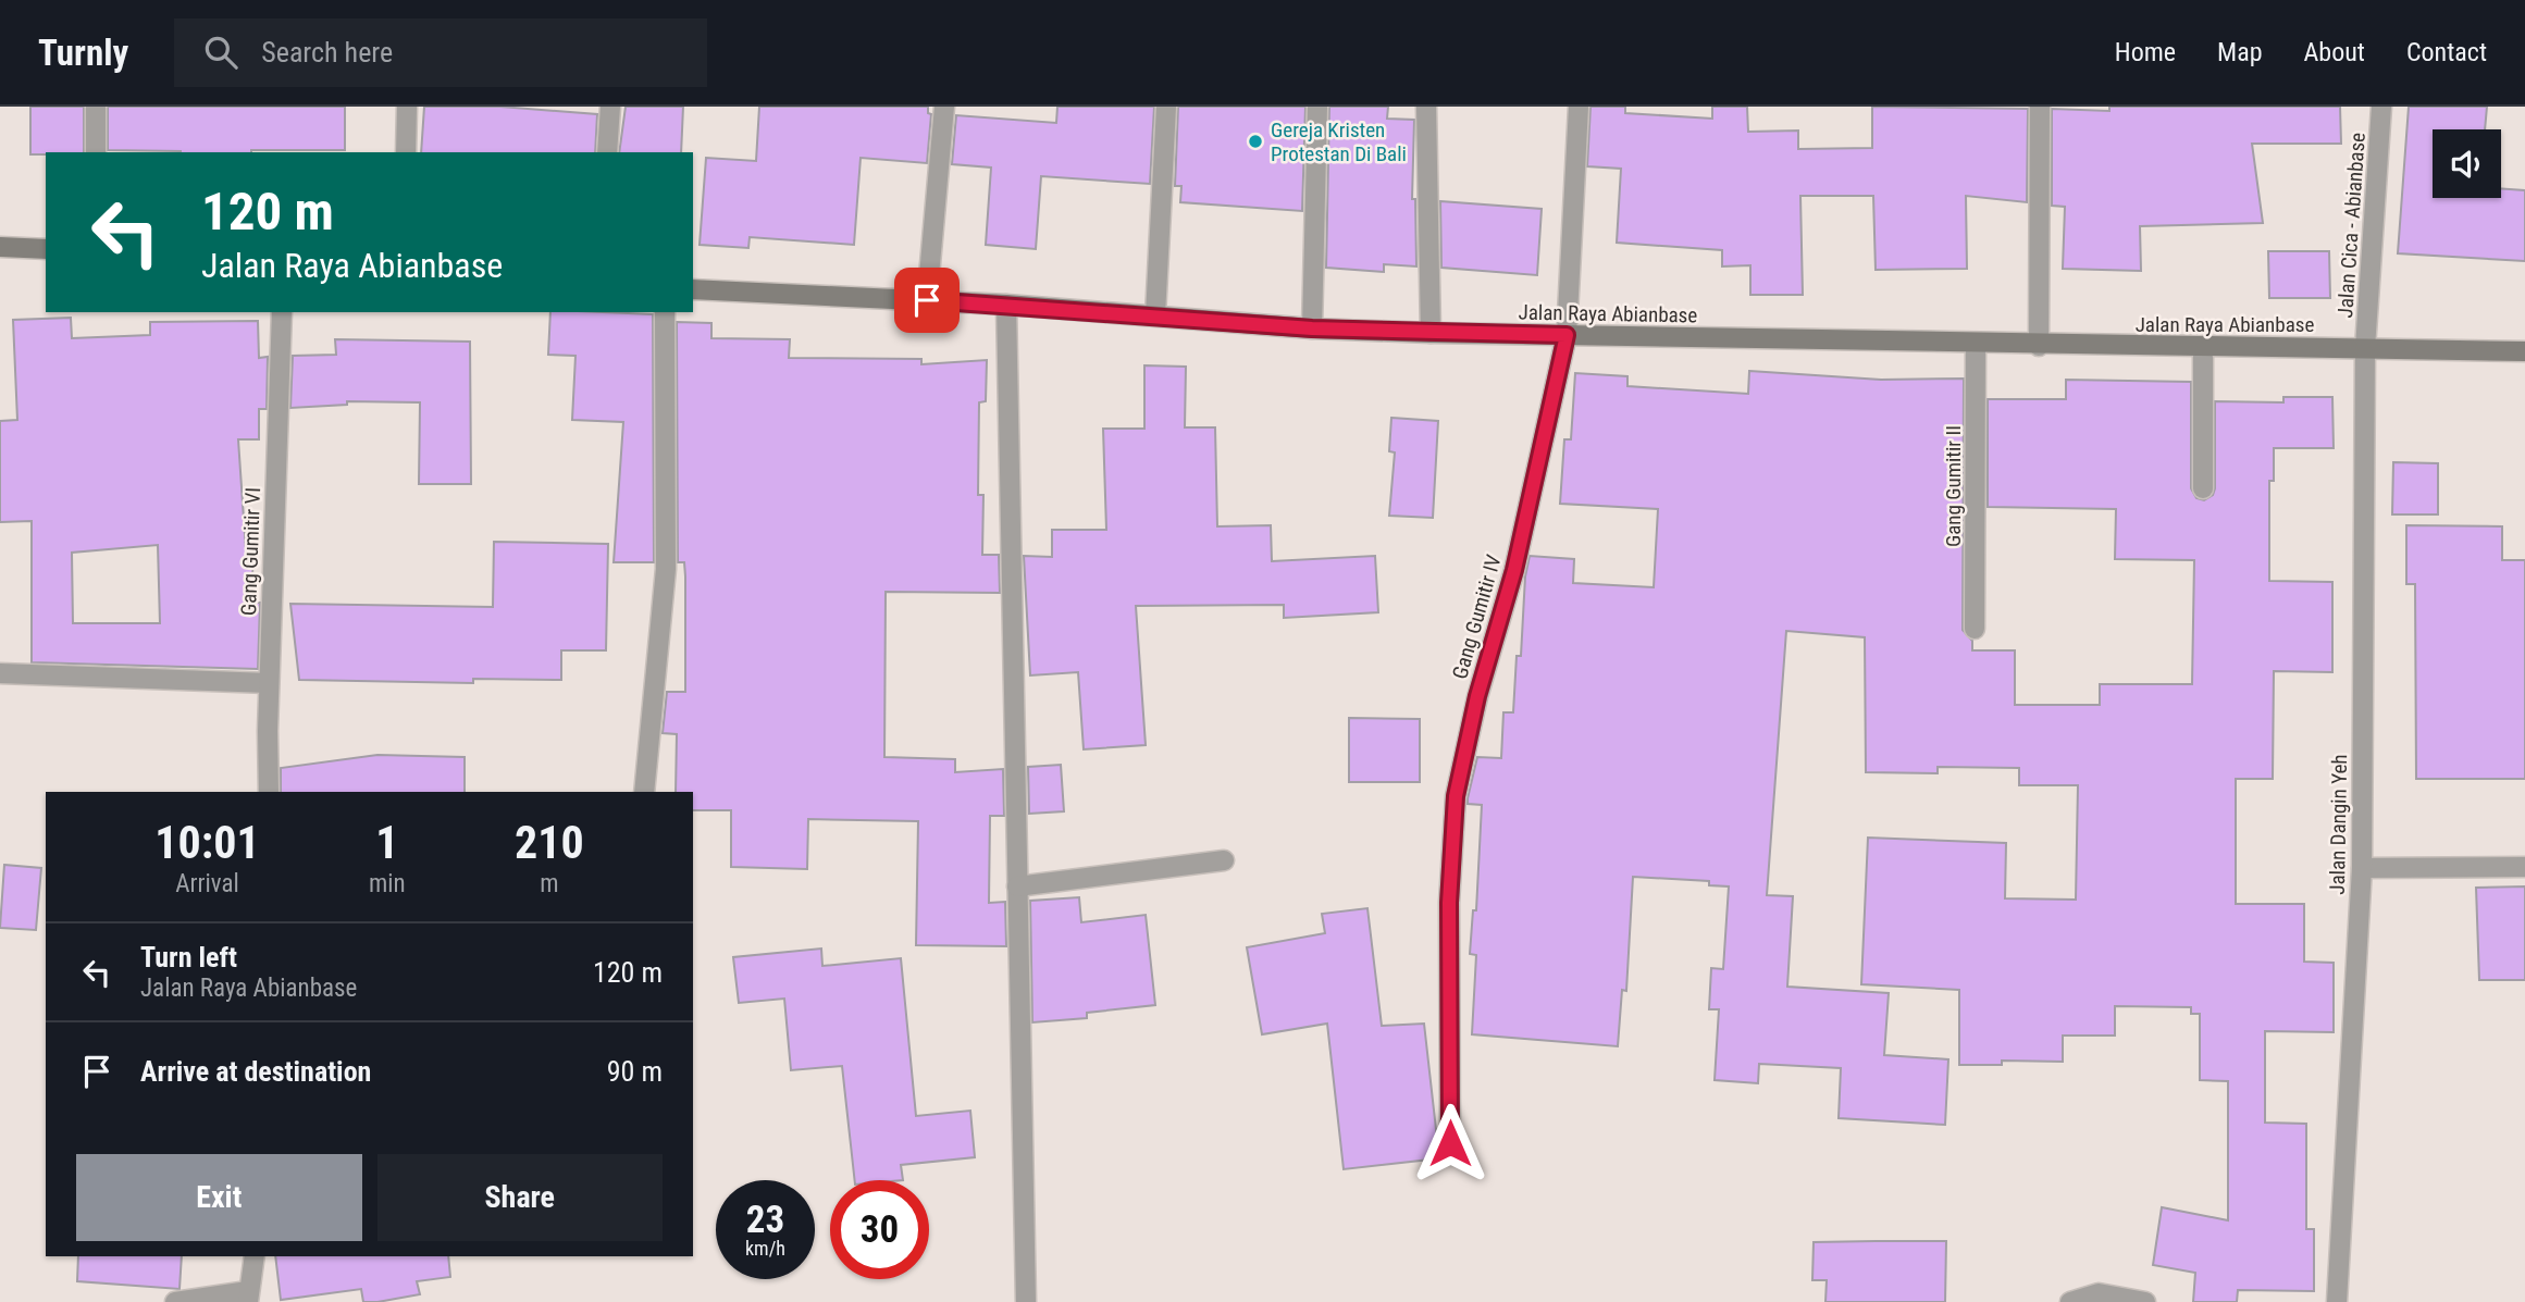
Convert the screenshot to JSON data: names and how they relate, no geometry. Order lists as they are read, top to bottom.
{
  "streets": {
    "main road": ["Jalan Raya Abianbase"],
    "street": [
      "Jalan Cica - Abianbase",
      "Gang Gumitir II",
      "Gang Gumitir VI",
      "Gang Gumitir IV",
      "Jalan Dangin Yeh"
    ]
  },
  "crossings": [
    ["Jalan Cica - Abianbase", "Jalan Raya Abianbase"],
    ["Jalan Cica - Abianbase", "Jalan Dangin Yeh"],
    ["Jalan Raya Abianbase", "Gang Gumitir II"],
    ["Jalan Raya Abianbase", "Gang Gumitir IV"],
    ["Jalan Raya Abianbase", "Jalan Dangin Yeh"]
  ],
  "places": ["Gereja Kristen Protestan Di Bali"],
  "page": {
    "header": "Turnly",
    "search": "Search here",
    "nav": [
      "Home",
      "Map",
      "About",
      "Contact"
    ],
    "turn": ["120 m", "Jalan Raya Abianbase"],
    "eta": [
      "10:01",
      "Arrival",
      "1",
      "min",
      "210",
      "m"
    ],
    "list": [
      {
        "name": "Turn left",
        "note": "Jalan Raya Abianbase",
        "value": "120 m"
      },
      {
        "name": "Arrive at destination",
        "value": "90 m"
      }
    ],
    "buttons": ["Exit", "Share"],
    "speed": "23 km/h",
    "limit": "30"
  }
}
